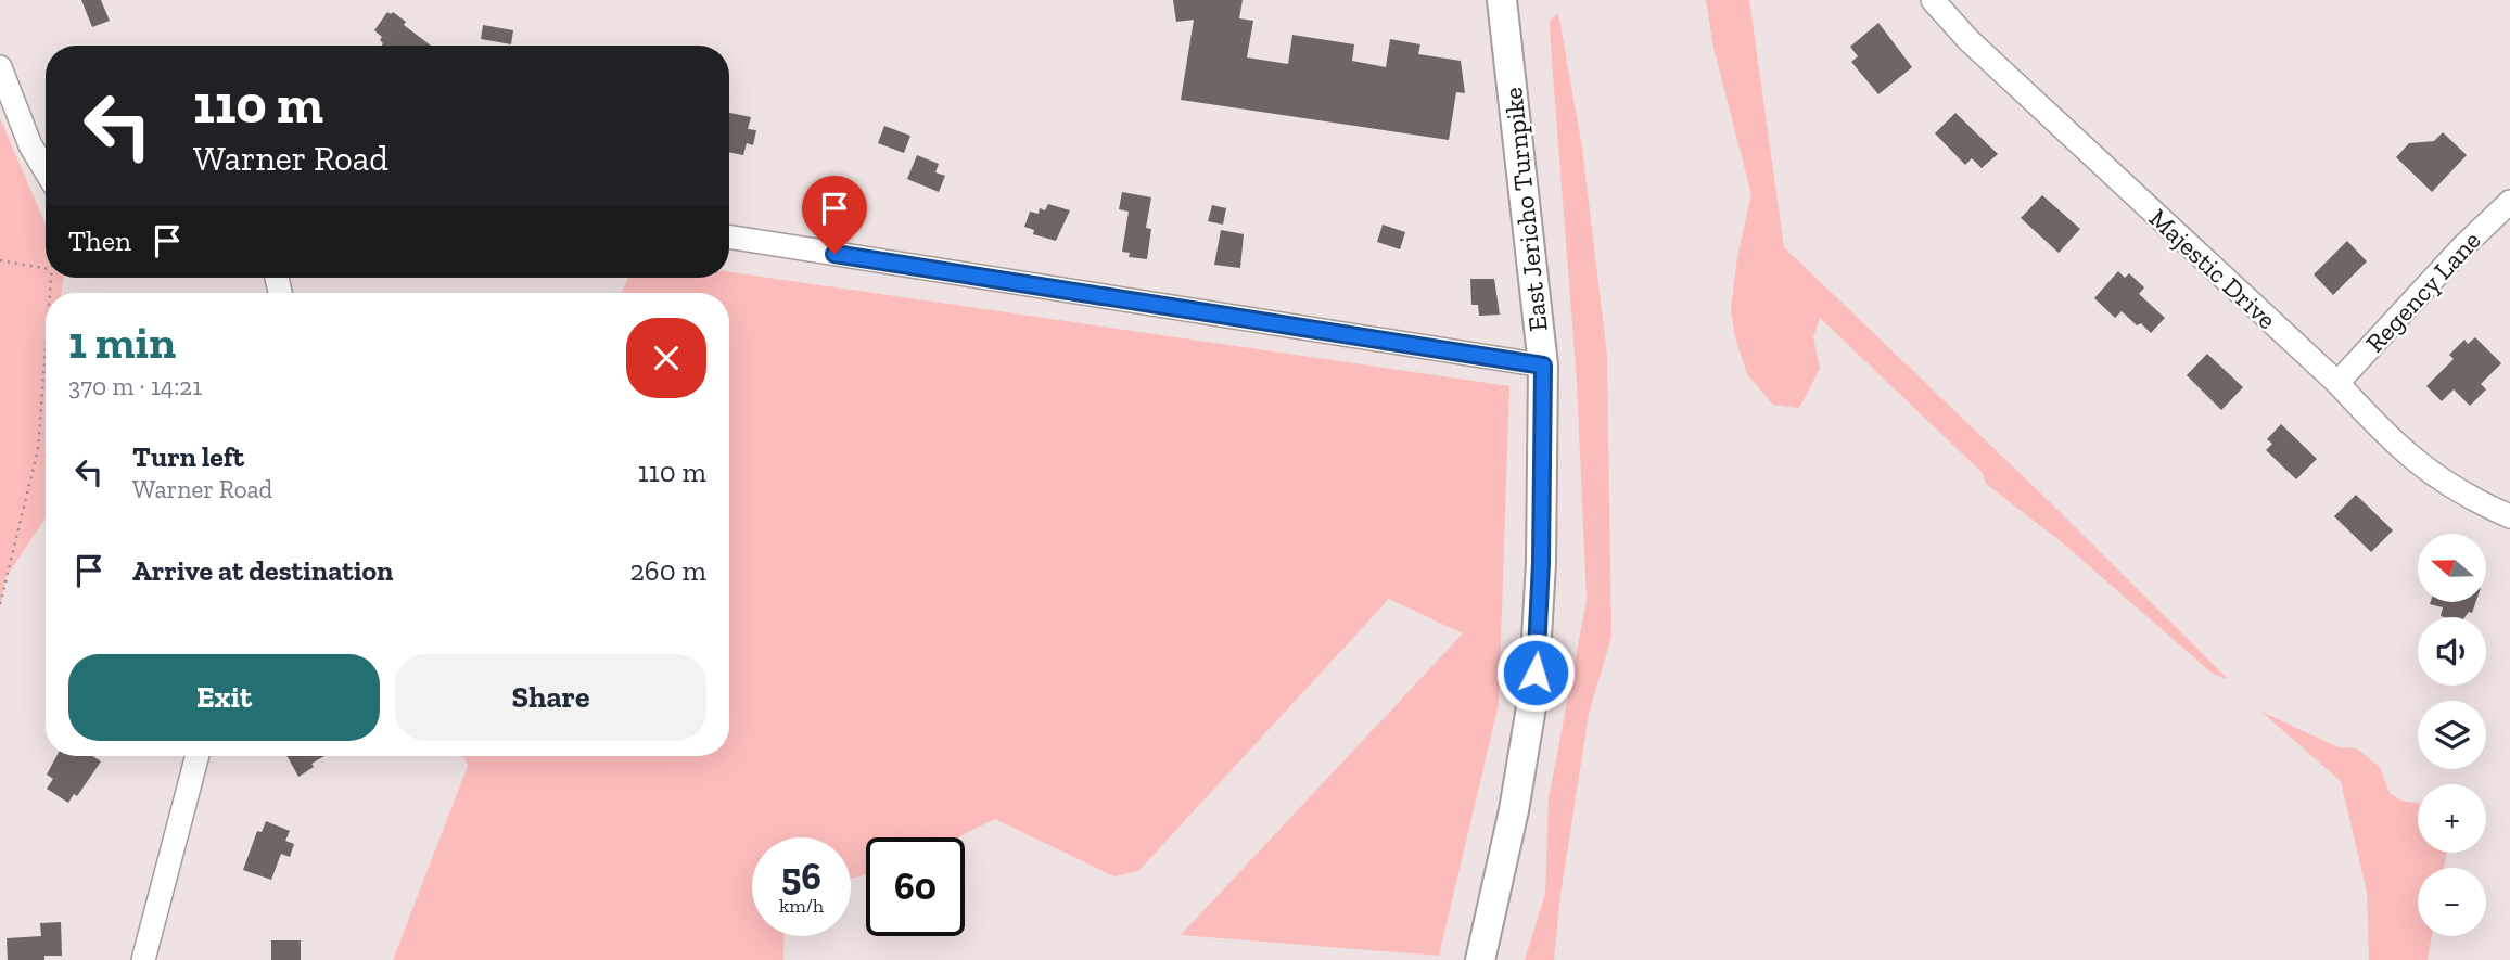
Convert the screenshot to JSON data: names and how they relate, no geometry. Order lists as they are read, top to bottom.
{
  "streets": {
    "main road": ["East Jericho Turnpike"],
    "street": ["Majestic Drive", "Regency Lane"]
  },
  "crossings": [
    ["Majestic Drive", "Regency Lane"]
  ],
  "north": "left",
  "page": {
    "turn": ["110 m", "Warner Road"],
    "then": "Then",
    "heading": ["1 min", "370 m · 14:21"],
    "list": [
      {
        "name": "Turn left",
        "note": "Warner Road",
        "value": "110 m"
      },
      {
        "name": "Arrive at destination",
        "value": "260 m"
      }
    ],
    "map_buttons": ["+", "−"],
    "buttons": ["Exit", "Share"],
    "speed": "56 km/h",
    "limit": "60"
  }
}
